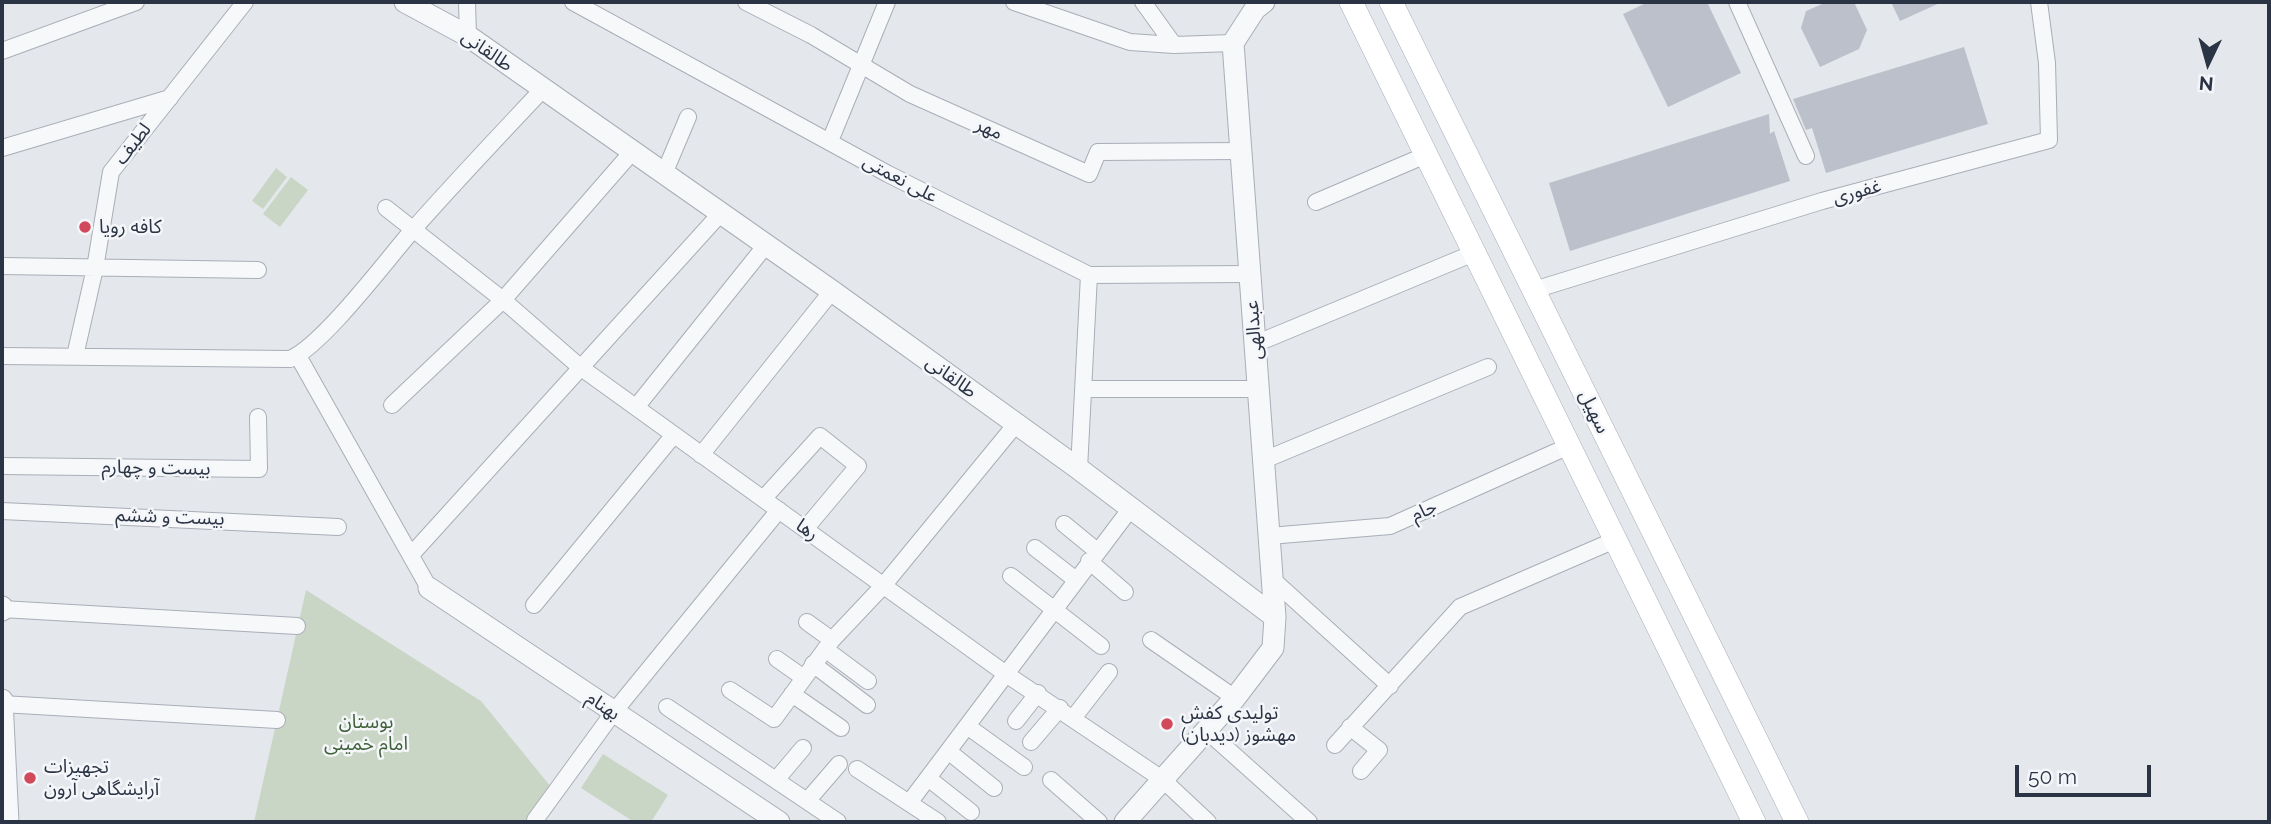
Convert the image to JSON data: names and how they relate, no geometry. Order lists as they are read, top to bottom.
{
  "streets": {
    "main road": ["سهیل"],
    "street": [
      "طالقانی",
      "مهر",
      "لطیف",
      "علی نعمتی",
      "غفوری",
      "عبدالهی",
      "بیست و چهارم",
      "جام",
      "بیست و ششم",
      "رها",
      "بهنام"
    ]
  },
  "crossings": [
    ["طالقانی", "عبدالهی"],
    ["مهر", "عبدالهی"],
    ["علی نعمتی", "عبدالهی"],
    ["غفوری", "سهیل"],
    ["عبدالهی", "جام"],
    ["سهیل", "جام"]
  ],
  "parks": ["بوستان امام خمینی"],
  "places": ["کافه رویا", "تولیدی کفش مهشوز (دیدبان)", "تجهیزات آرایشگاهی آرون"],
  "scale_bar": "50 m",
  "north": "bottom"
}
